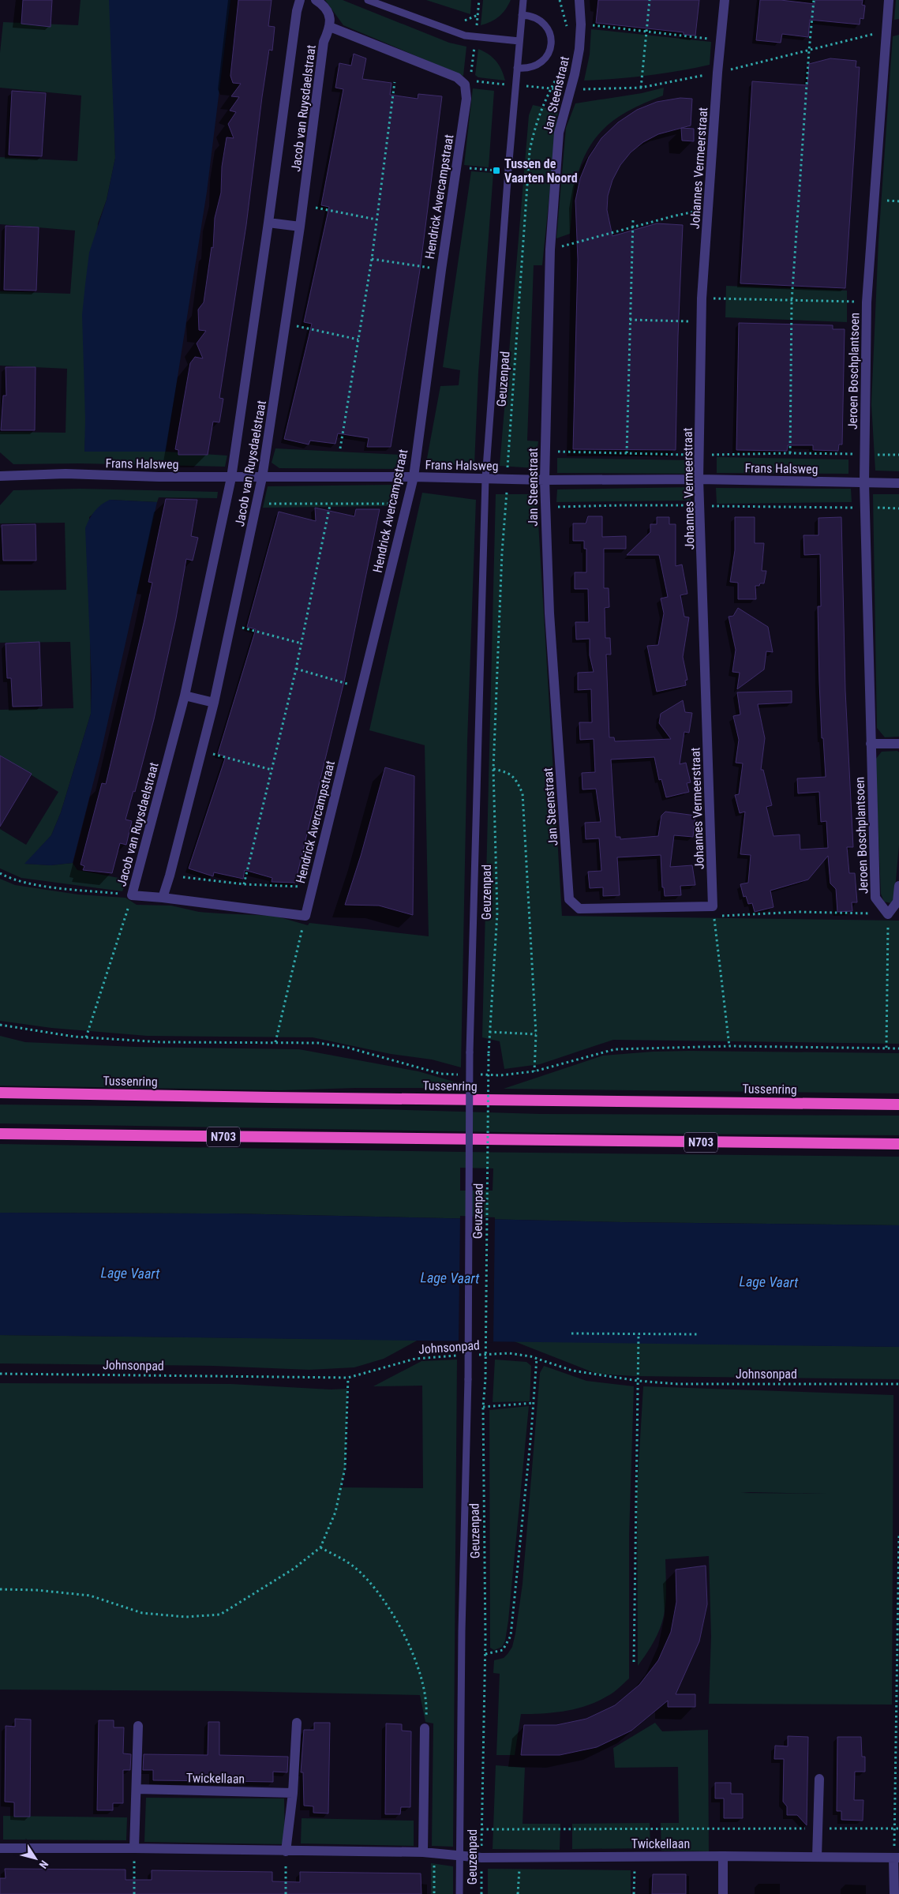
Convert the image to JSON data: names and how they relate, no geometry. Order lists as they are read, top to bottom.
{
  "streets": {
    "highway": ["Tussenring", "N703"],
    "street": [
      "Jan Steenstraat",
      "Jacob van Ruysdaelstraat",
      "Johannes Vermeerstraat",
      "Hendrick Avercampstraat",
      "Jeroen Boschplantsoen",
      "Frans Halsweg",
      "Twickellaan"
    ],
    "path": ["Geuzenpad", "Johnsonpad"]
  },
  "crossings": [
    ["Jan Steenstraat", "Johannes Vermeerstraat"],
    ["Jan Steenstraat", "Frans Halsweg"],
    ["Jacob van Ruysdaelstraat", "Hendrick Avercampstraat"],
    ["Jacob van Ruysdaelstraat", "Frans Halsweg"],
    ["Johannes Vermeerstraat", "Frans Halsweg"],
    ["Hendrick Avercampstraat", "Frans Halsweg"],
    ["Jeroen Boschplantsoen", "Frans Halsweg"],
    ["Geuzenpad", "Frans Halsweg"],
    ["Geuzenpad", "Twickellaan"]
  ],
  "water": ["Lage Vaart"],
  "places": {
    "transit": ["Tussen de Vaarten Noord"]
  },
  "north": "bottom right"
}
